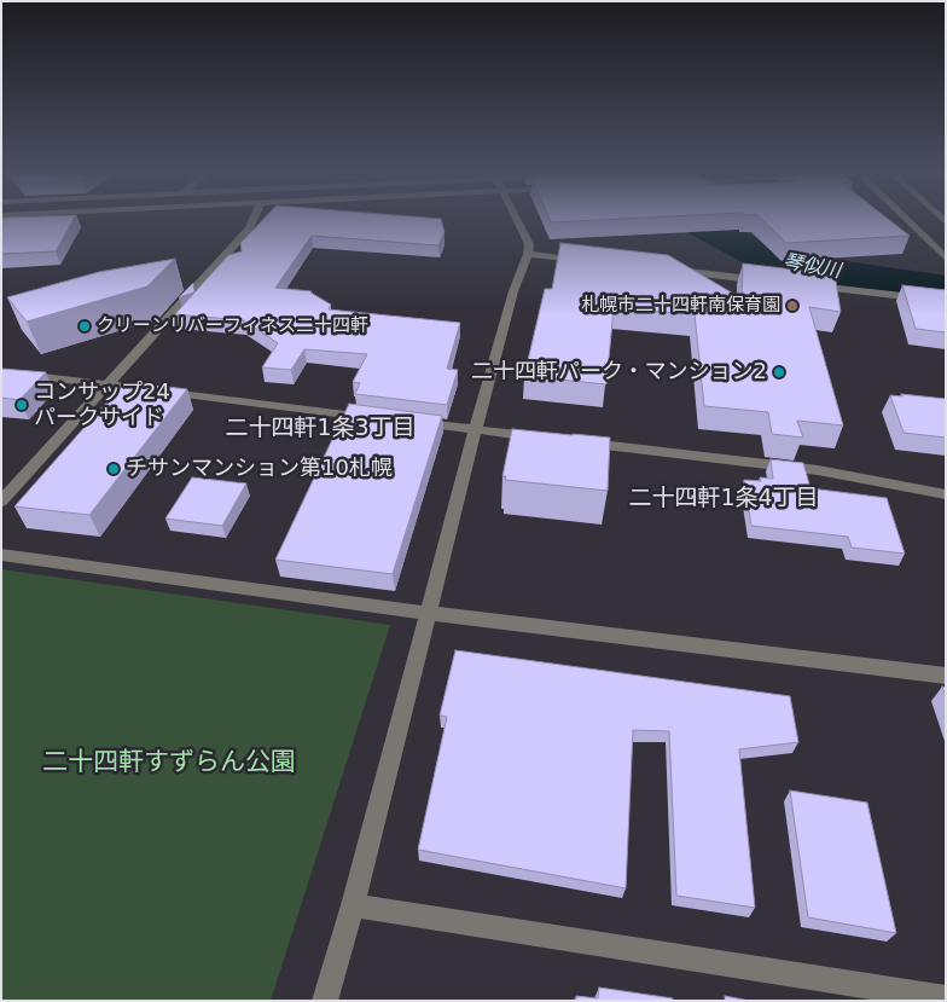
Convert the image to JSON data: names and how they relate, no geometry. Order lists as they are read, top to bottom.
{
  "districts": ["二十四軒1条3丁目", "二十四軒1条4丁目"],
  "water": ["琴似川"],
  "parks": ["二十四軒すずらん公園"],
  "places": [
    "札幌市二十四軒南保育園",
    "クリーンリバーフィネス二十四軒",
    "二十四軒パーク・マンション2",
    "コンサップ24 パークサイド",
    "チサンマンション第10札幌"
  ]
}
